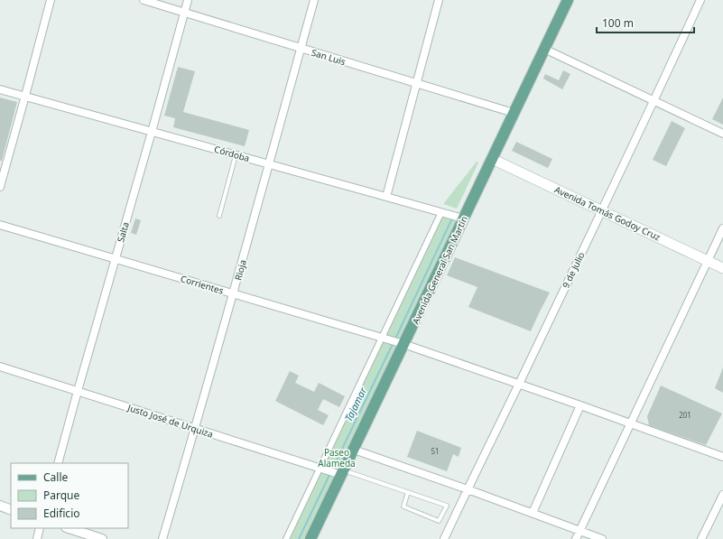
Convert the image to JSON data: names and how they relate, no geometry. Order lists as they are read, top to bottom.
{
  "streets": {
    "main road": ["Avenida Tomás Godoy Cruz", "Avenida General San Martín"],
    "street": [
      "San Luis",
      "Córdoba",
      "Salta",
      "Rioja",
      "9 de Julio",
      "Corrientes",
      "Justo José de Urquiza"
    ]
  },
  "crossings": [
    ["San Luis", "Salta"],
    ["San Luis", "Rioja"],
    ["San Luis", "Avenida General San Martín"],
    ["Córdoba", "Salta"],
    ["Córdoba", "Rioja"],
    ["Córdoba", "Avenida General San Martín"],
    ["Avenida Tomás Godoy Cruz", "Avenida General San Martín"],
    ["Avenida Tomás Godoy Cruz", "9 de Julio"],
    ["Salta", "Corrientes"],
    ["Salta", "Justo José de Urquiza"],
    ["Rioja", "Corrientes"],
    ["Rioja", "Justo José de Urquiza"],
    ["Avenida General San Martín", "Corrientes"],
    ["Avenida General San Martín", "Justo José de Urquiza"],
    ["9 de Julio", "Corrientes"]
  ],
  "water": ["Tajamar"],
  "parks": ["Paseo Alameda"],
  "house_numbers": ["201", "51"],
  "legend": ["Calle", "Parque", "Edificio"],
  "scale_bar": "100 m"
}
